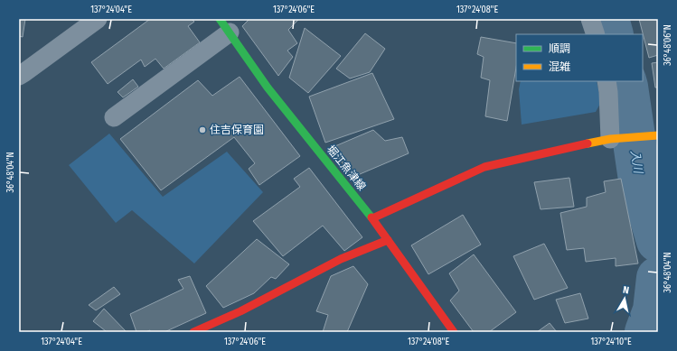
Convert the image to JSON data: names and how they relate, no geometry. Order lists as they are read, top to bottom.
{
  "streets": {
    "street": ["堀江魚津線"]
  },
  "water": ["入川"],
  "places": ["住吉保育園"],
  "legend": ["順調", "混雑"],
  "north": "top",
  "coordinates": [
    "137°24'04\"E",
    "137°24'06\"E",
    "137°24'08\"E",
    "36°48'06\"N",
    "36°48'04\"N",
    "137°24'10\"E"
  ]
}
